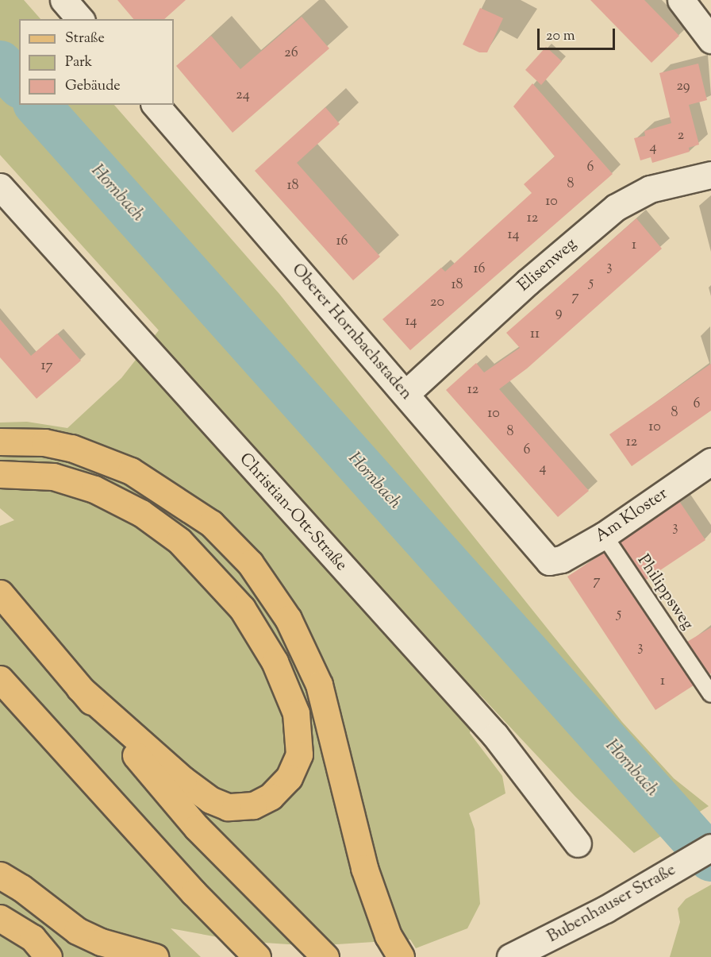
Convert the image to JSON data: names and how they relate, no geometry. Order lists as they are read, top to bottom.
{
  "streets": {
    "street": [
      "Elisenweg",
      "Oberer Hornbachstaden",
      "Christian-Ott-Straße",
      "Am Kloster",
      "Bubenhauser Straße"
    ],
    "lane": ["Philippsweg"]
  },
  "crossings": [
    ["Elisenweg", "Oberer Hornbachstaden"],
    ["Oberer Hornbachstaden", "Am Kloster"],
    ["Am Kloster", "Philippsweg"]
  ],
  "water": ["Hornbach"],
  "house_numbers": [
    "26",
    "29",
    "24",
    "2",
    "4",
    "6",
    "8",
    "18",
    "10",
    "12",
    "14",
    "16",
    "1",
    "3",
    "16",
    "5",
    "18",
    "7",
    "20",
    "9",
    "14",
    "11",
    "17",
    "12",
    "6",
    "8",
    "10",
    "10",
    "8",
    "12",
    "6",
    "4",
    "3",
    "7",
    "5",
    "3",
    "1"
  ],
  "legend": ["Straße", "Park", "Gebäude"],
  "scale_bar": "20 m"
}
